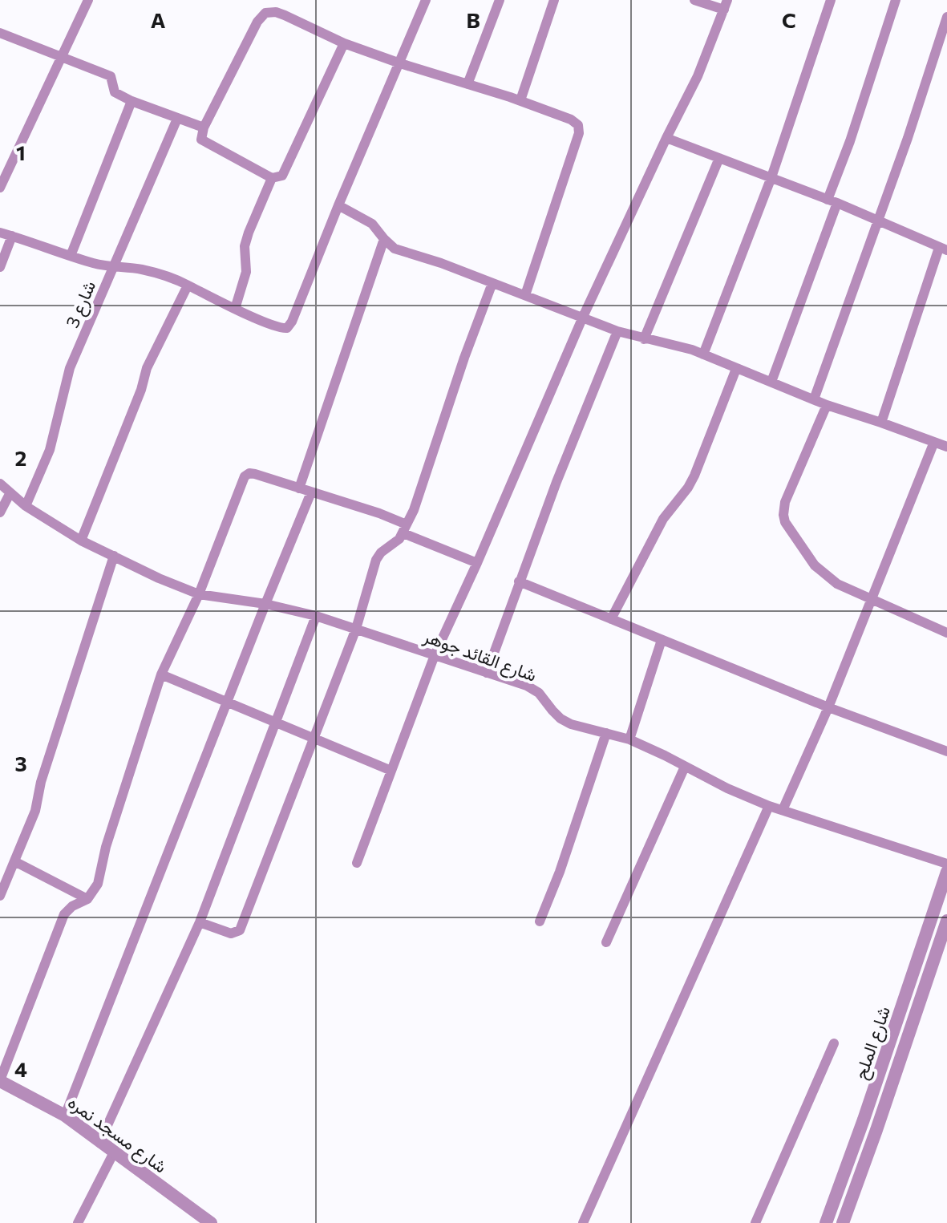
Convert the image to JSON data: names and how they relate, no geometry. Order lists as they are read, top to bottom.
{
  "streets": {
    "street": [
      "شارع 3",
      "شارع القائد جوهر",
      "شارع الملح",
      "شارع مسجد نمره"
    ]
  },
  "crossings": [
    ["شارع 3", "شارع القائد جوهر"]
  ],
  "grid": {
    "columns": ["A", "B", "C"],
    "rows": [
      "1",
      "2",
      "3",
      "4"
    ]
  }
}
